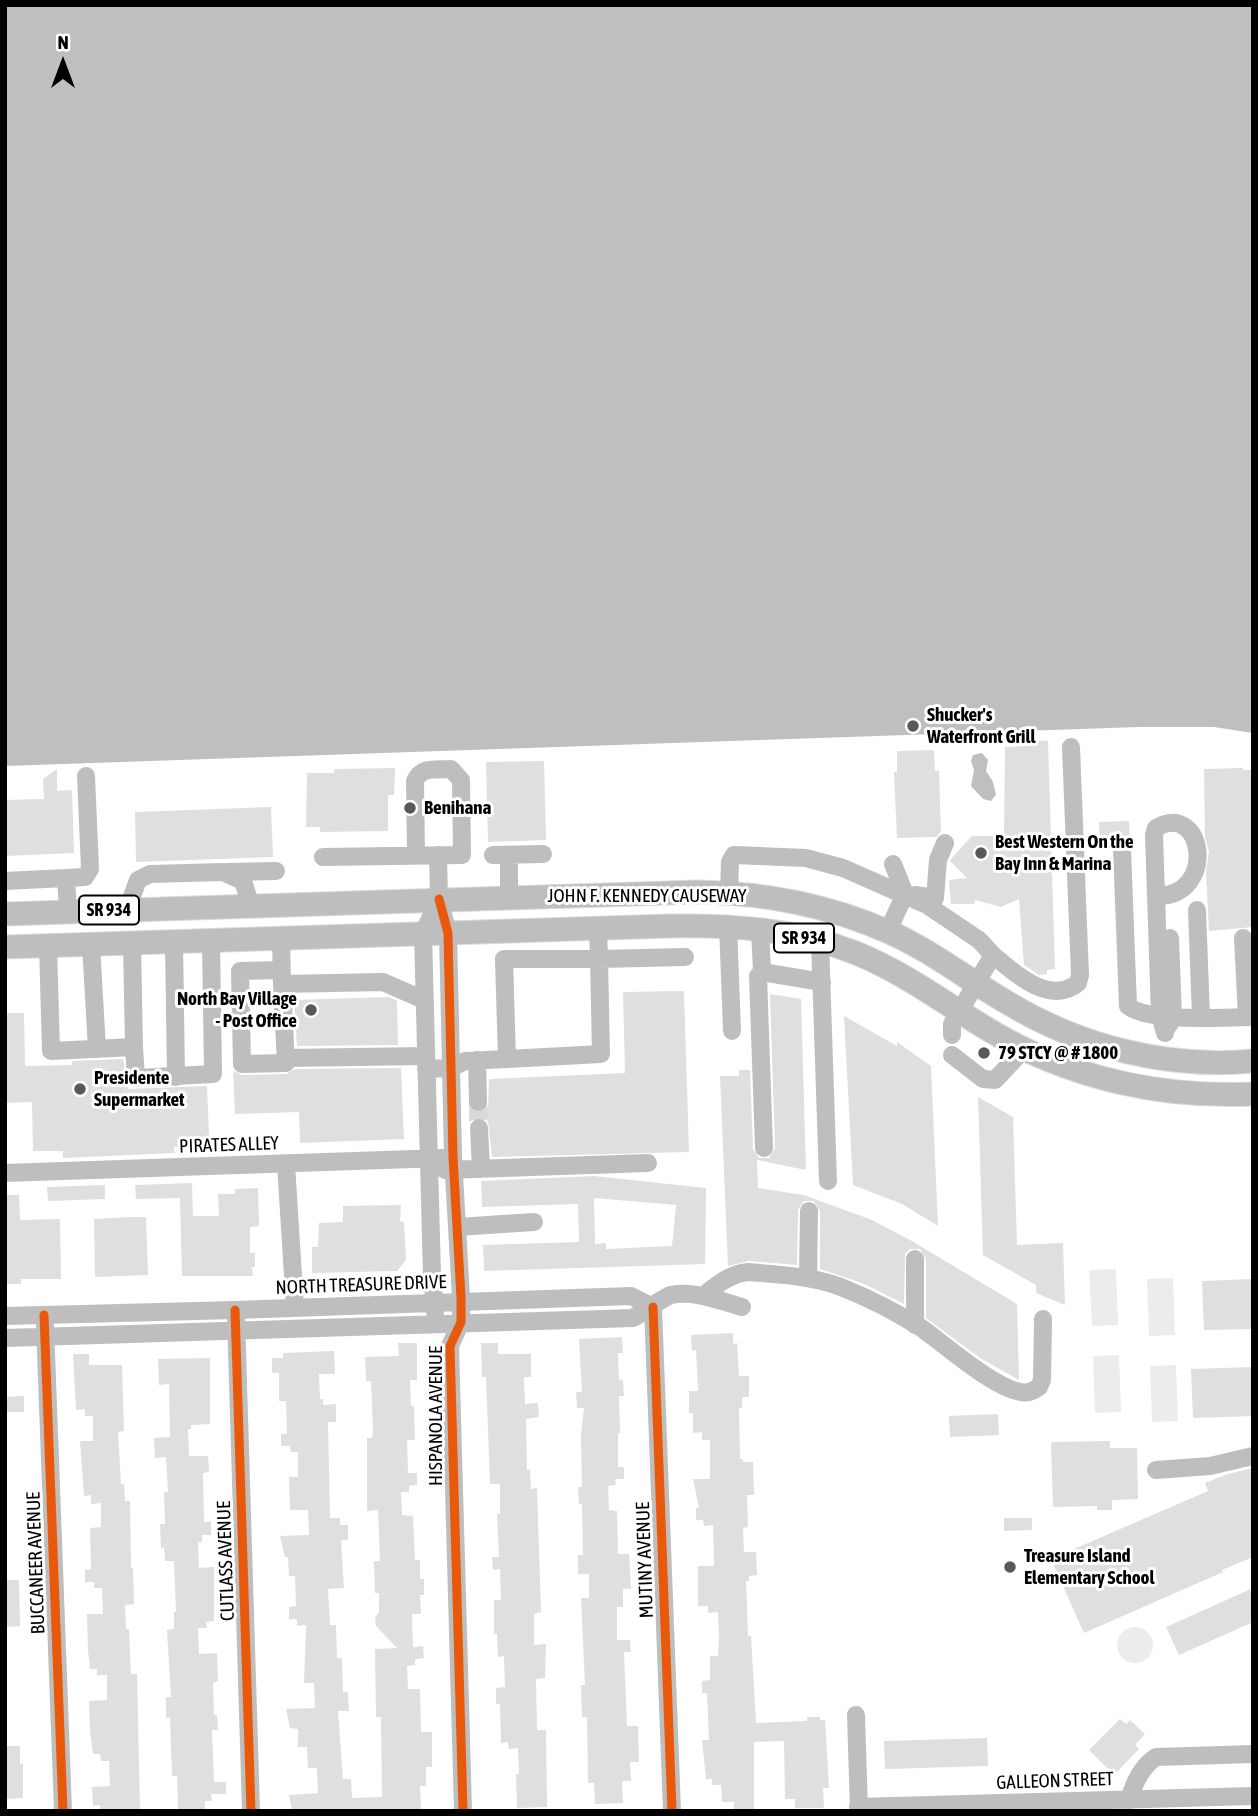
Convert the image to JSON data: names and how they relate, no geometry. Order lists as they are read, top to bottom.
{
  "streets": {
    "main road": ["JOHN F. KENNEDY CAUSEWAY", "SR 934"],
    "street": [
      "PIRATES ALLEY",
      "NORTH TREASURE DRIVE",
      "HISPANOLA AVENUE",
      "MUTINY AVENUE",
      "CUTLASS AVENUE",
      "BUCCANEER AVENUE",
      "GALLEON STREET"
    ]
  },
  "crossings": [
    ["JOHN F. KENNEDY CAUSEWAY", "HISPANOLA AVENUE"],
    ["PIRATES ALLEY", "HISPANOLA AVENUE"],
    ["NORTH TREASURE DRIVE", "HISPANOLA AVENUE"],
    ["NORTH TREASURE DRIVE", "MUTINY AVENUE"],
    ["NORTH TREASURE DRIVE", "CUTLASS AVENUE"],
    ["NORTH TREASURE DRIVE", "BUCCANEER AVENUE"]
  ],
  "places": [
    "Shucker's Waterfront Grill",
    "Benihana",
    "Best Western On the Bay Inn & Marina",
    "North Bay Village - Post Office",
    "79 STCY @ # 1800",
    "Presidente Supermarket",
    "Treasure Island Elementary School"
  ],
  "north": "top"
}
